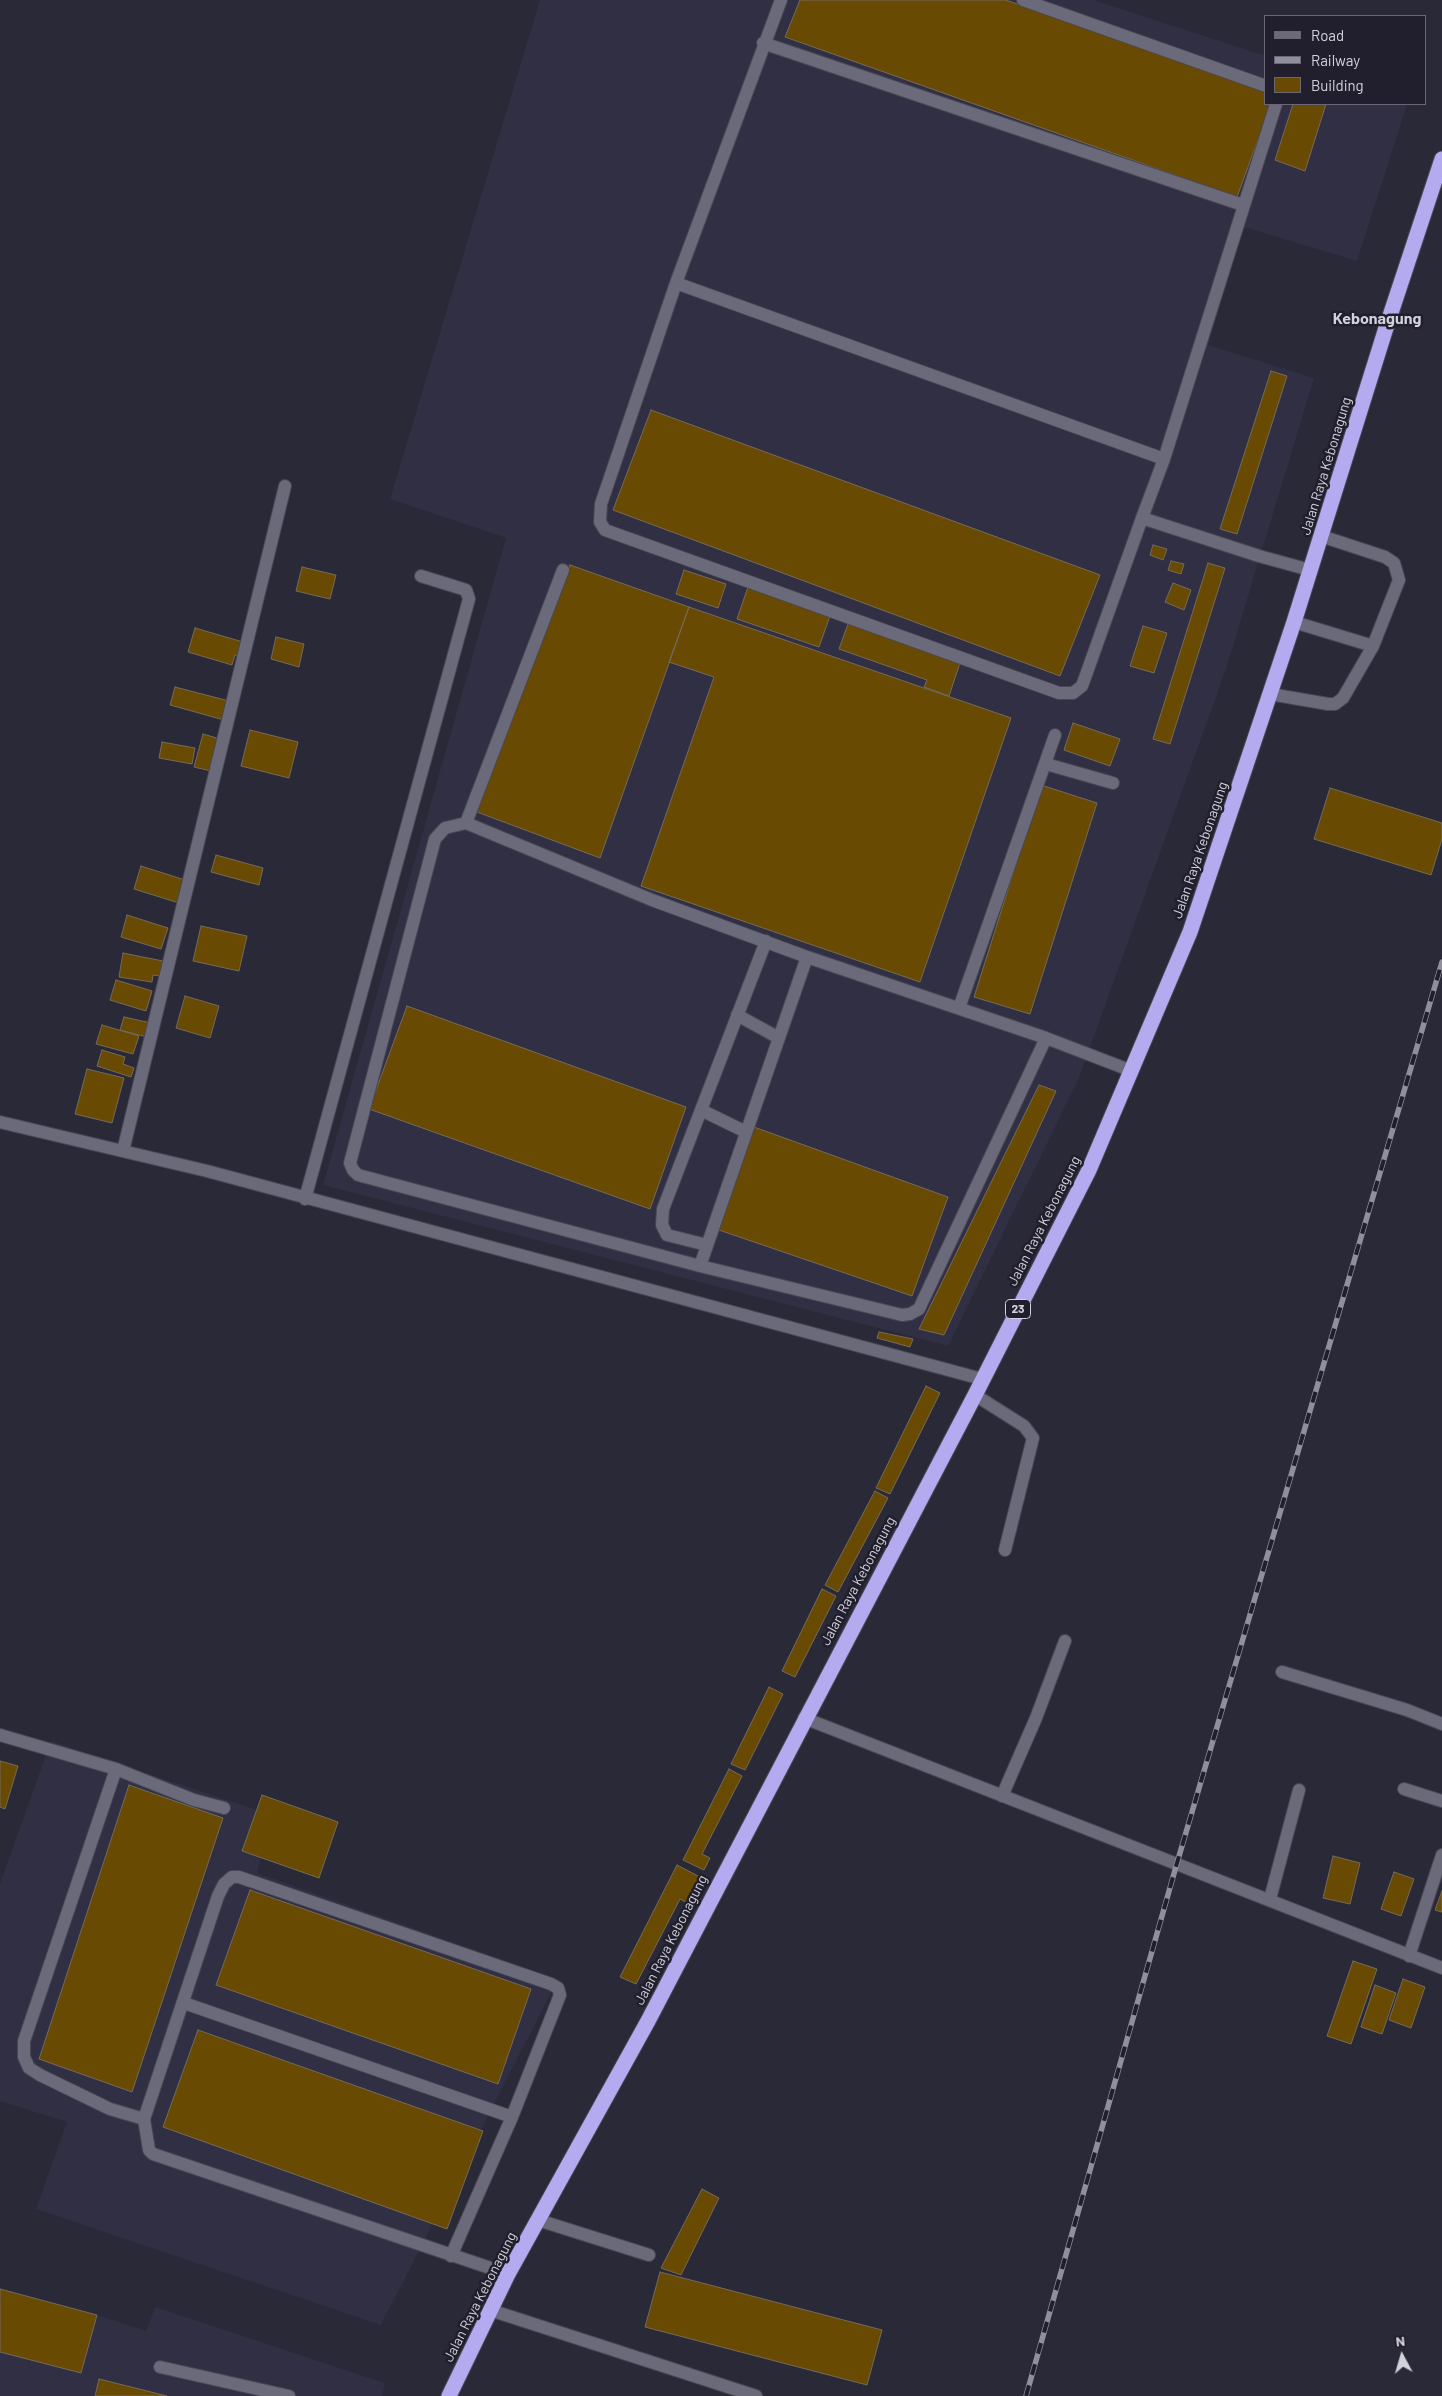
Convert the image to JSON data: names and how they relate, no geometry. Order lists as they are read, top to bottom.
{
  "streets": {
    "highway": ["Jalan Raya Kebonagung", "23"]
  },
  "districts": ["Kebonagung"],
  "legend": ["Road", "Railway", "Building"],
  "north": "top"
}
